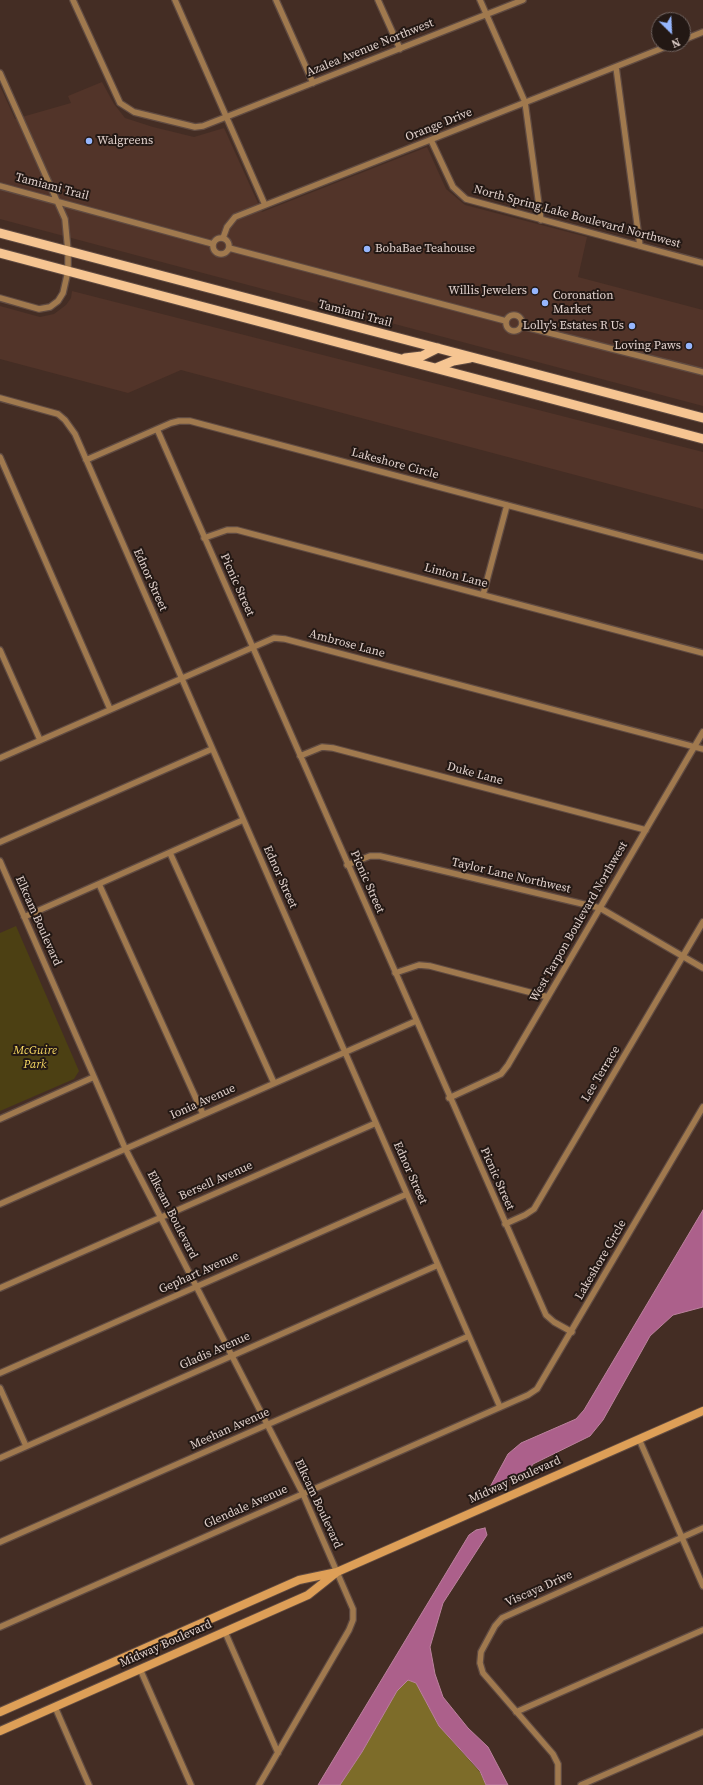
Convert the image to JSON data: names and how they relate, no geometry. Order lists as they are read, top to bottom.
{
  "streets": {
    "main road": ["Tamiami Trail"],
    "street": [
      "Azalea Avenue Northwest",
      "Orange Drive",
      "North Spring Lake Boulevard Northwest",
      "Lakeshore Circle",
      "Linton Lane",
      "Ednor Street",
      "Picnic Street",
      "Ambrose Lane",
      "Duke Lane",
      "Taylor Lane Northwest",
      "Elkcam Boulevard",
      "West Tarpon Boulevard Northwest",
      "Lee Terrace",
      "Ionia Avenue",
      "Bersell Avenue",
      "Gephart Avenue",
      "Gladis Avenue",
      "Meehan Avenue",
      "Midway Boulevard",
      "Glendale Avenue",
      "Viscaya Drive"
    ]
  },
  "crossings": [
    ["Orange Drive", "Tamiami Trail"],
    ["Orange Drive", "North Spring Lake Boulevard Northwest"],
    ["Lakeshore Circle", "Ednor Street"],
    ["Lakeshore Circle", "Picnic Street"],
    ["Lakeshore Circle", "Glendale Avenue"],
    ["Linton Lane", "Picnic Street"],
    ["Ednor Street", "Ambrose Lane"],
    ["Ednor Street", "Ionia Avenue"],
    ["Ednor Street", "Bersell Avenue"],
    ["Ednor Street", "Gephart Avenue"],
    ["Ednor Street", "Gladis Avenue"],
    ["Ednor Street", "Meehan Avenue"],
    ["Ednor Street", "Glendale Avenue"],
    ["Picnic Street", "Ambrose Lane"],
    ["Picnic Street", "Duke Lane"],
    ["Picnic Street", "Taylor Lane Northwest"],
    ["Picnic Street", "West Tarpon Boulevard Northwest"],
    ["Picnic Street", "Lee Terrace"],
    ["Picnic Street", "Ionia Avenue"],
    ["Ambrose Lane", "West Tarpon Boulevard Northwest"],
    ["Duke Lane", "West Tarpon Boulevard Northwest"],
    ["Taylor Lane Northwest", "West Tarpon Boulevard Northwest"],
    ["Taylor Lane Northwest", "Lee Terrace"],
    ["Elkcam Boulevard", "Ionia Avenue"],
    ["Elkcam Boulevard", "Bersell Avenue"],
    ["Elkcam Boulevard", "Gephart Avenue"],
    ["Elkcam Boulevard", "Gladis Avenue"],
    ["Elkcam Boulevard", "Meehan Avenue"],
    ["Elkcam Boulevard", "Midway Boulevard"],
    ["Elkcam Boulevard", "Glendale Avenue"]
  ],
  "parks": ["McGuire Park"],
  "places": [
    "Walgreens",
    "BobaBae Teahouse",
    "Willis Jewelers",
    "Coronation Market",
    "Lolly's Estates R Us",
    "Loving Paws"
  ],
  "north": "bottom right"
}
